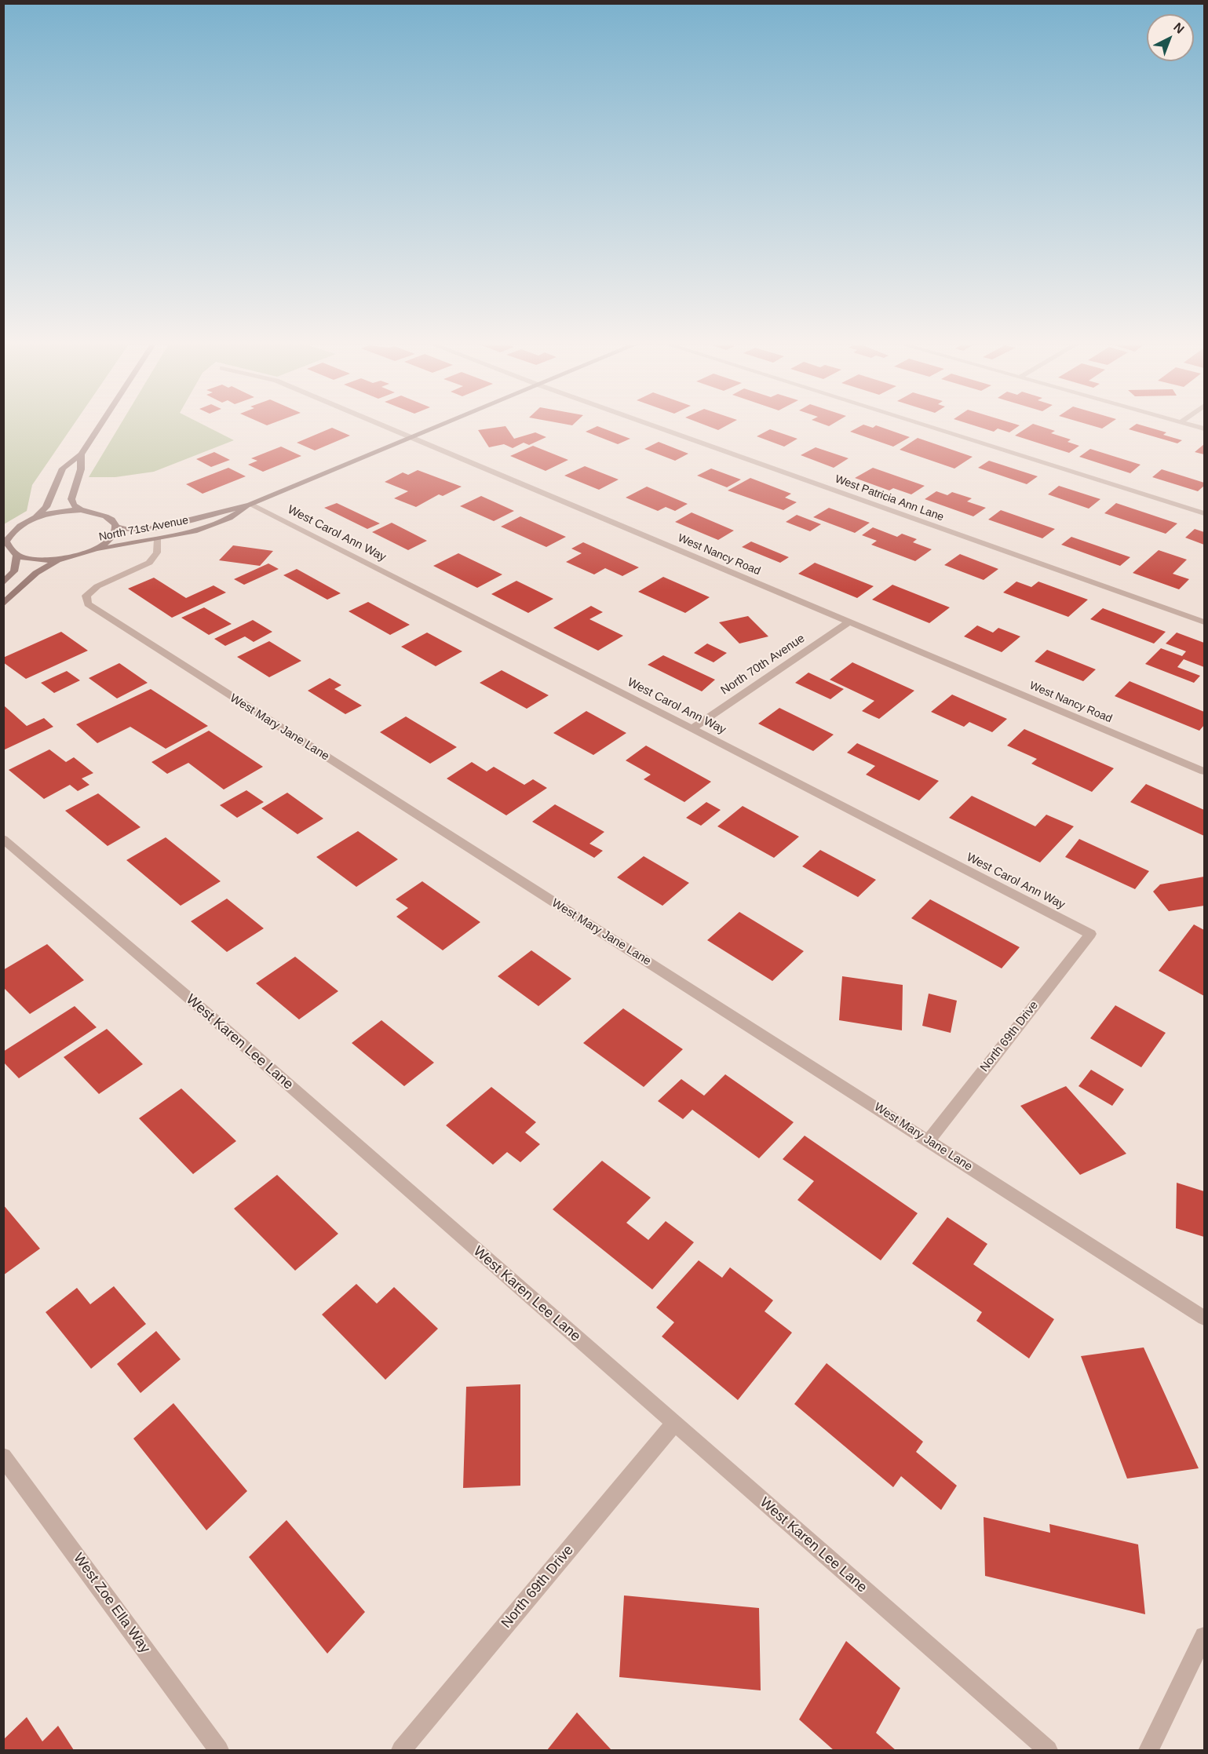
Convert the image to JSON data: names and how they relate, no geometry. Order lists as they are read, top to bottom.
{
  "streets": {
    "street": [
      "West Patricia Ann Lane",
      "North 71st Avenue",
      "West Carol Ann Way",
      "West Nancy Road",
      "North 70th Avenue",
      "West Mary Jane Lane",
      "North 69th Drive",
      "West Karen Lee Lane",
      "West Zoe Ella Way"
    ]
  },
  "crossings": [
    ["North 71st Avenue", "West Carol Ann Way"],
    ["North 71st Avenue", "West Nancy Road"],
    ["North 71st Avenue", "West Mary Jane Lane"],
    ["West Carol Ann Way", "North 70th Avenue"],
    ["West Carol Ann Way", "North 69th Drive"],
    ["West Nancy Road", "North 70th Avenue"],
    ["West Mary Jane Lane", "North 69th Drive"],
    ["North 69th Drive", "West Karen Lee Lane"]
  ],
  "north": "top right"
}
